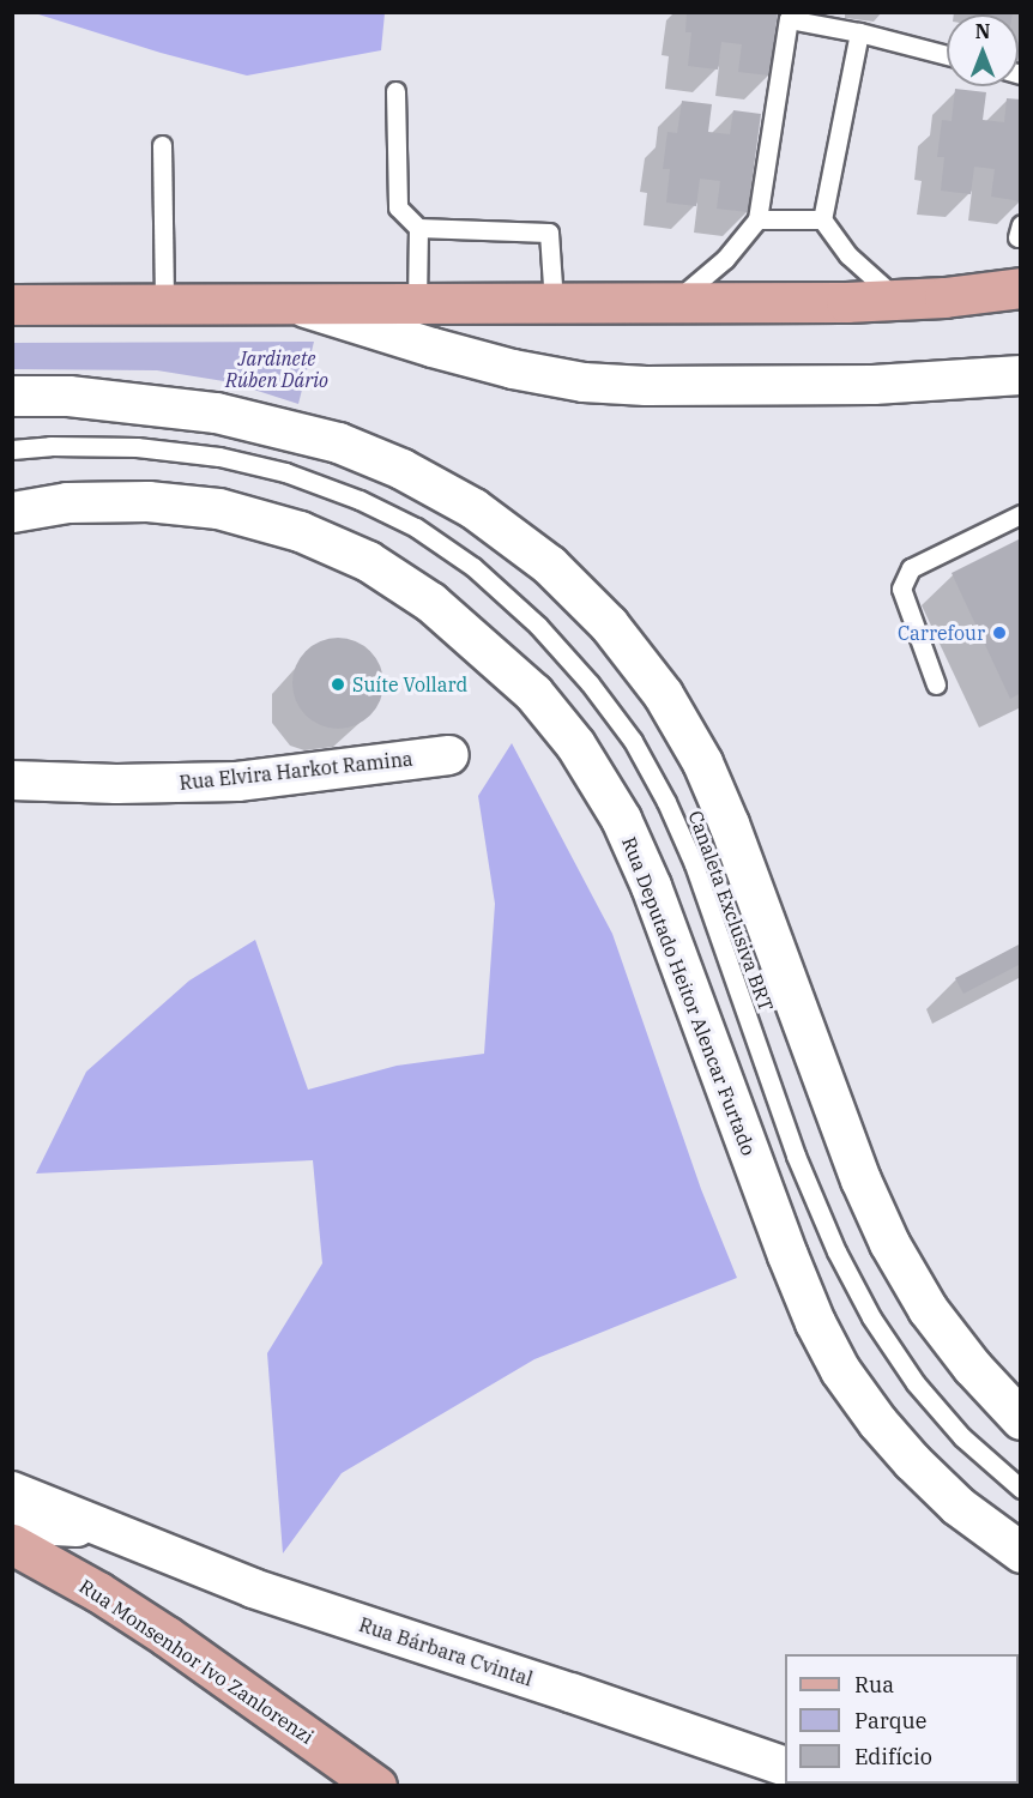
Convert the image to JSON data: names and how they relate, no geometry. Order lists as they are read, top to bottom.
{
  "streets": {
    "main road": ["Rua Monsenhor Ivo Zanlorenzi"],
    "street": ["Rua Elvira Harkot Ramina", "Rua Deputado Heitor Alencar Furtado", "Rua Bárbara Cvintal"],
    "lane": ["Canaleta Exclusiva BRT"]
  },
  "parks": ["Jardinete Rúben Dário"],
  "places": ["Carrefour", "Suíte Vollard"],
  "legend": ["Rua", "Parque", "Edifício"],
  "north": "top"
}
